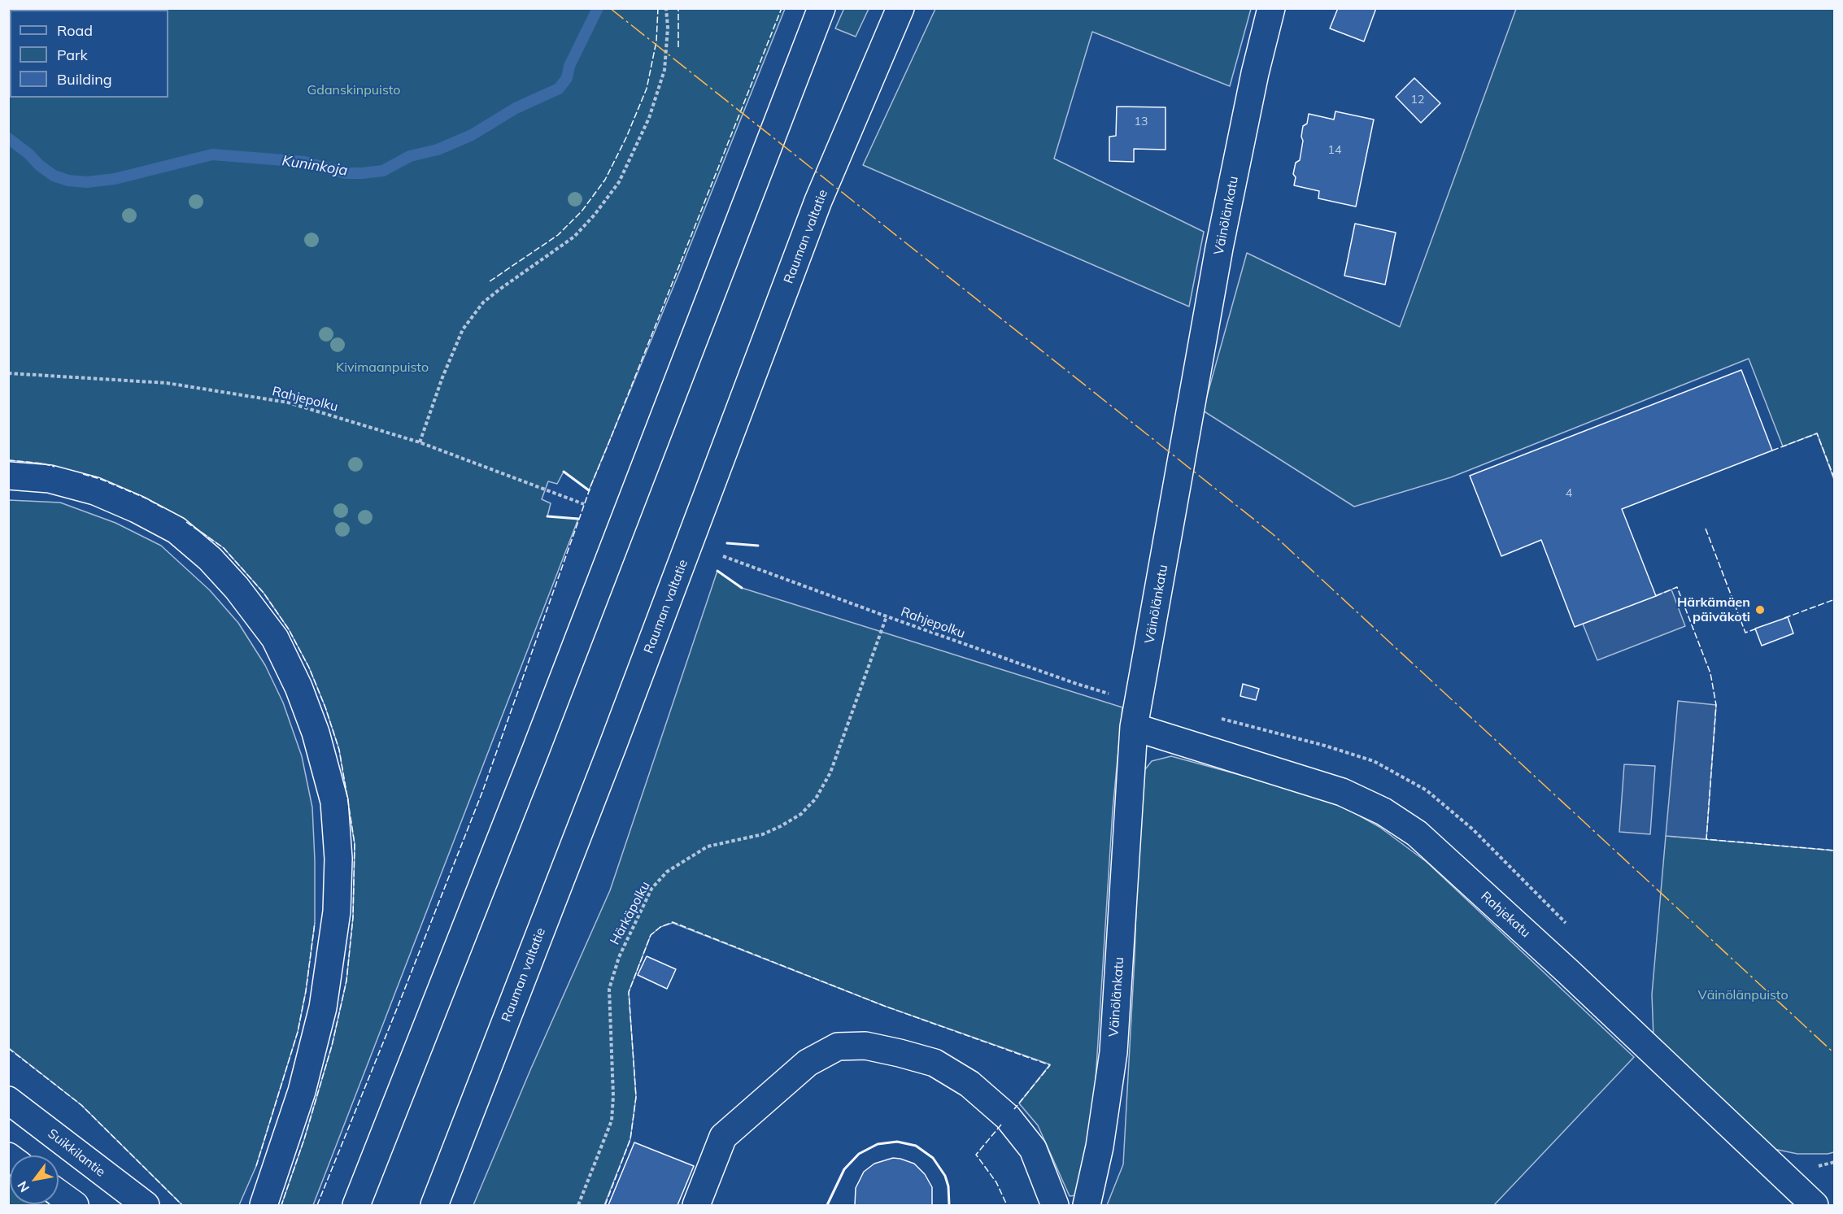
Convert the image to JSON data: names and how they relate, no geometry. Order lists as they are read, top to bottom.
{
  "streets": {
    "main road": [
      "Väinölänkatu",
      "Rauman valtatie",
      "Rahjekatu",
      "Suikkilantie"
    ],
    "path": ["Rahjepolku", "Härkäpolku"]
  },
  "crossings": [
    ["Väinölänkatu", "Rahjepolku"],
    ["Väinölänkatu", "Rahjekatu"],
    ["Rahjepolku", "Härkäpolku"],
    ["Rahjepolku", "Rahjekatu"]
  ],
  "water": ["Kuninkoja"],
  "parks": ["Gdanskinpuisto", "Kivimaanpuisto", "Väinölänpuisto"],
  "places": ["Härkämäen päiväkoti"],
  "house_numbers": [
    "12",
    "13",
    "14",
    "4"
  ],
  "legend": ["Road", "Park", "Building"],
  "north": "bottom left"
}
